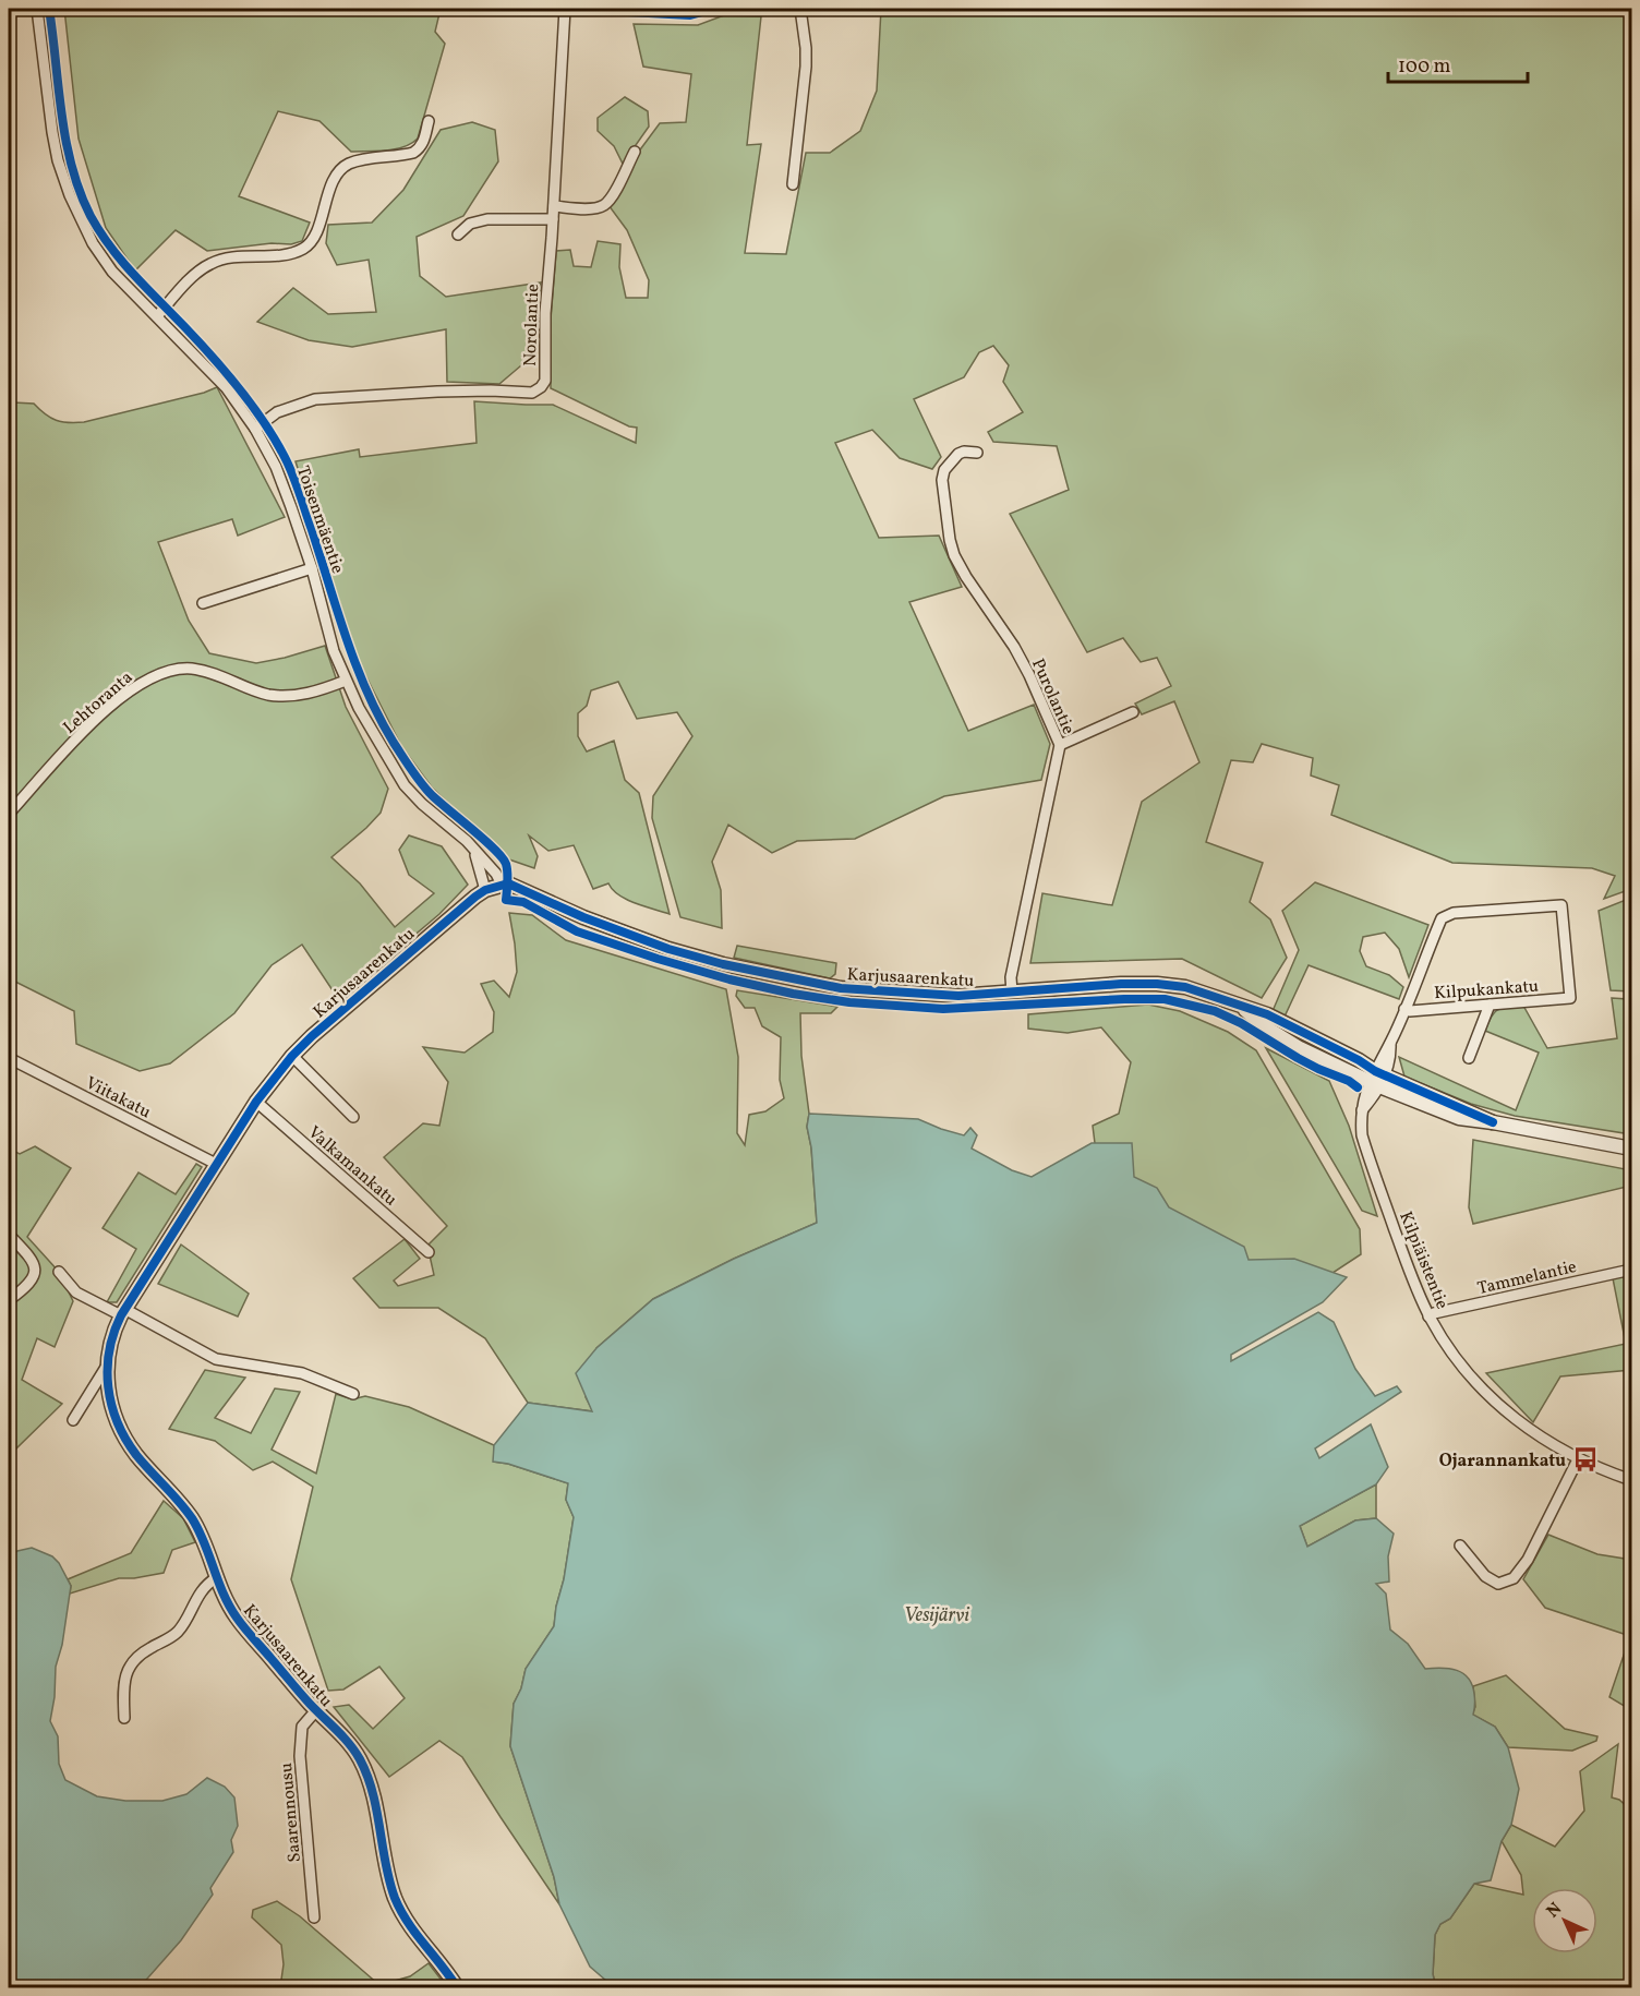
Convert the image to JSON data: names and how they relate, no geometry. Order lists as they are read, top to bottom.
{
  "streets": {
    "street": [
      "Norolantie",
      "Toisenmäentie",
      "Purolantie",
      "Lehtoranta",
      "Karjusaarenkatu",
      "Kilpukankatu",
      "Viitakatu",
      "Valkamankatu",
      "Kilpiäistentie",
      "Tammelantie",
      "Saarennousu"
    ]
  },
  "crossings": [
    ["Norolantie", "Toisenmäentie"],
    ["Toisenmäentie", "Lehtoranta"],
    ["Toisenmäentie", "Karjusaarenkatu"],
    ["Purolantie", "Karjusaarenkatu"],
    ["Karjusaarenkatu", "Viitakatu"],
    ["Karjusaarenkatu", "Valkamankatu"],
    ["Karjusaarenkatu", "Kilpiäistentie"],
    ["Karjusaarenkatu", "Saarennousu"],
    ["Kilpukankatu", "Kilpiäistentie"],
    ["Kilpiäistentie", "Tammelantie"]
  ],
  "water": ["Vesijärvi"],
  "places": {
    "bus stop": ["Ojarannankatu"]
  },
  "scale_bar": "100 m",
  "north": "top left"
}
